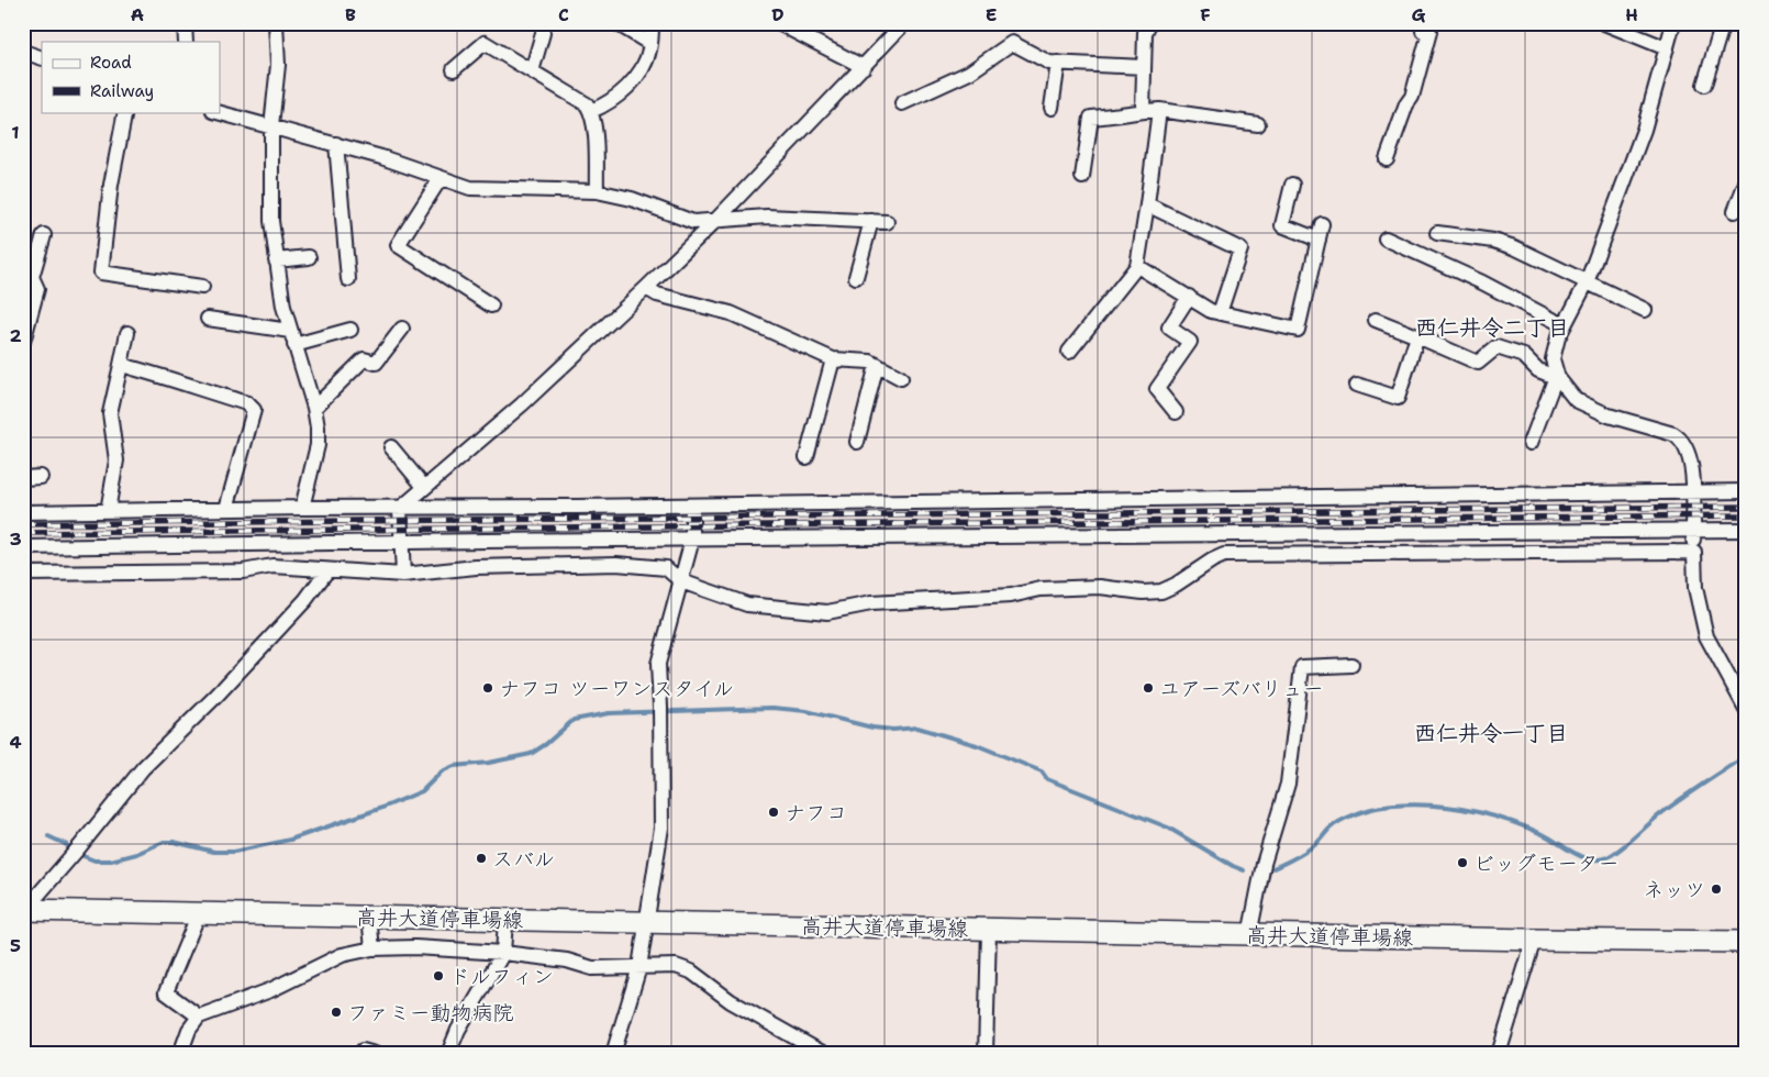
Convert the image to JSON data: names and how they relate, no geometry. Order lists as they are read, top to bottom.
{
  "streets": {
    "main road": ["高井大道停車場線"]
  },
  "districts": ["西仁井令二丁目", "西仁井令一丁目"],
  "places": [
    "ナフコ ツーワンスタイル",
    "ユアーズバリュー",
    "ナフコ",
    "スバル",
    "ビッグモーター",
    "ネッツ",
    "ドルフィン",
    "ファミー動物病院"
  ],
  "legend": ["Road", "Railway"],
  "grid": {
    "columns": [
      "A",
      "B",
      "C",
      "D",
      "E",
      "F",
      "G",
      "H"
    ],
    "rows": [
      "1",
      "2",
      "3",
      "4",
      "5"
    ]
  }
}
